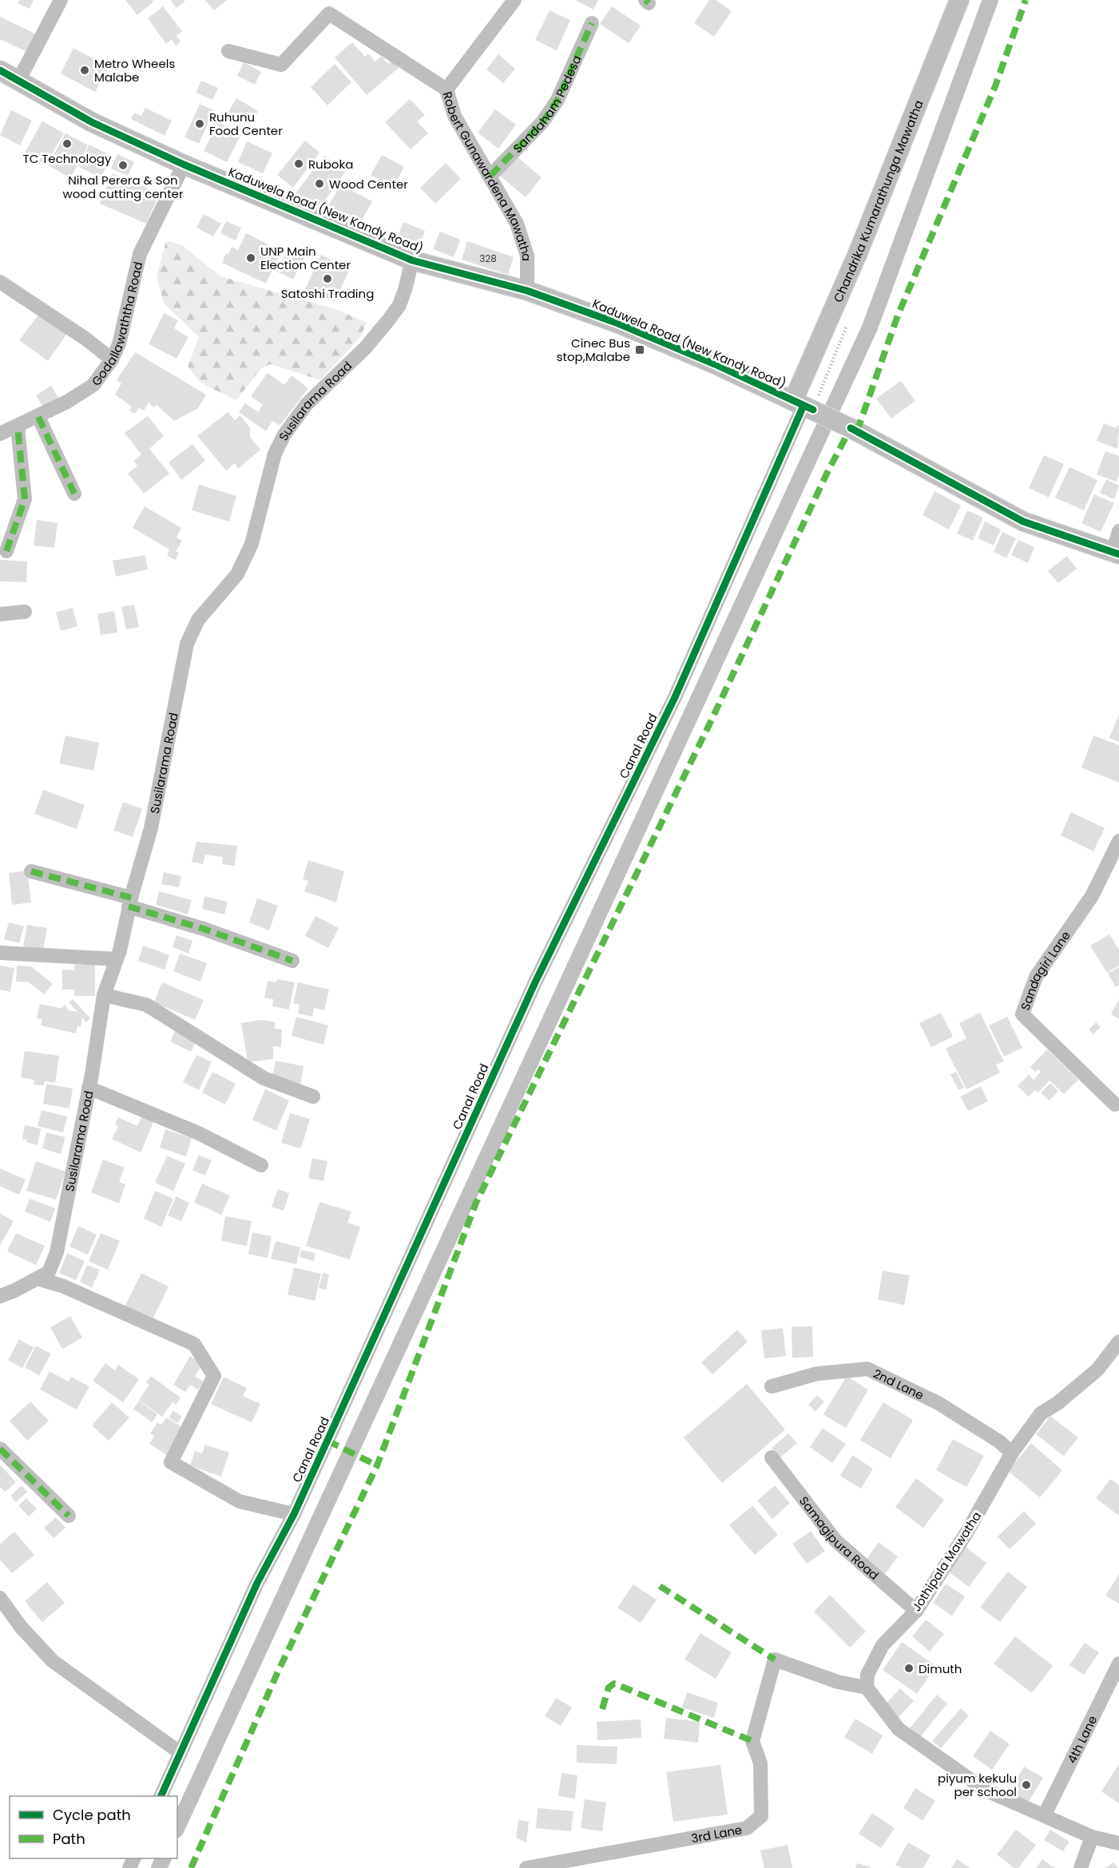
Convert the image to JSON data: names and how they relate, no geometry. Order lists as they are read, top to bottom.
{
  "streets": {
    "main road": ["Chandrika Kumarathunga Mawatha", "Kaduwela Road (New Kandy Road)"],
    "street": [
      "Sandaham Pedesa",
      "Robert Gunawardena Mawatha",
      "Godallawaththa Road",
      "Susilarama Road",
      "Canal Road",
      "Sandagiri Lane",
      "2nd Lane",
      "Samagipura Road",
      "Jothipala Mawatha",
      "4th Lane",
      "3rd Lane"
    ]
  },
  "crossings": [
    ["Sandaham Pedesa", "Robert Gunawardena Mawatha"],
    ["Robert Gunawardena Mawatha", "Kaduwela Road (New Kandy Road)"],
    ["Chandrika Kumarathunga Mawatha", "Kaduwela Road (New Kandy Road)"],
    ["Chandrika Kumarathunga Mawatha", "Canal Road"],
    ["Kaduwela Road (New Kandy Road)", "Godallawaththa Road"],
    ["Kaduwela Road (New Kandy Road)", "Susilarama Road"],
    ["Kaduwela Road (New Kandy Road)", "Canal Road"],
    ["2nd Lane", "Jothipala Mawatha"],
    ["Samagipura Road", "Jothipala Mawatha"],
    ["Jothipala Mawatha", "3rd Lane"]
  ],
  "places": {
    "other": [
      "Metro Wheels Malabe",
      "Ruhunu Food Center",
      "TC Technology",
      "Ruboka",
      "Nihal Perera & Son wood cutting center",
      "Wood Center",
      "UNP Main Election Center",
      "Satoshi Trading",
      "Dimuth",
      "piyum kekulu per school"
    ],
    "transit": ["Cinec Bus stop,Malabe"]
  },
  "house_numbers": ["328"],
  "legend": ["Cycle path", "Path"]
}
